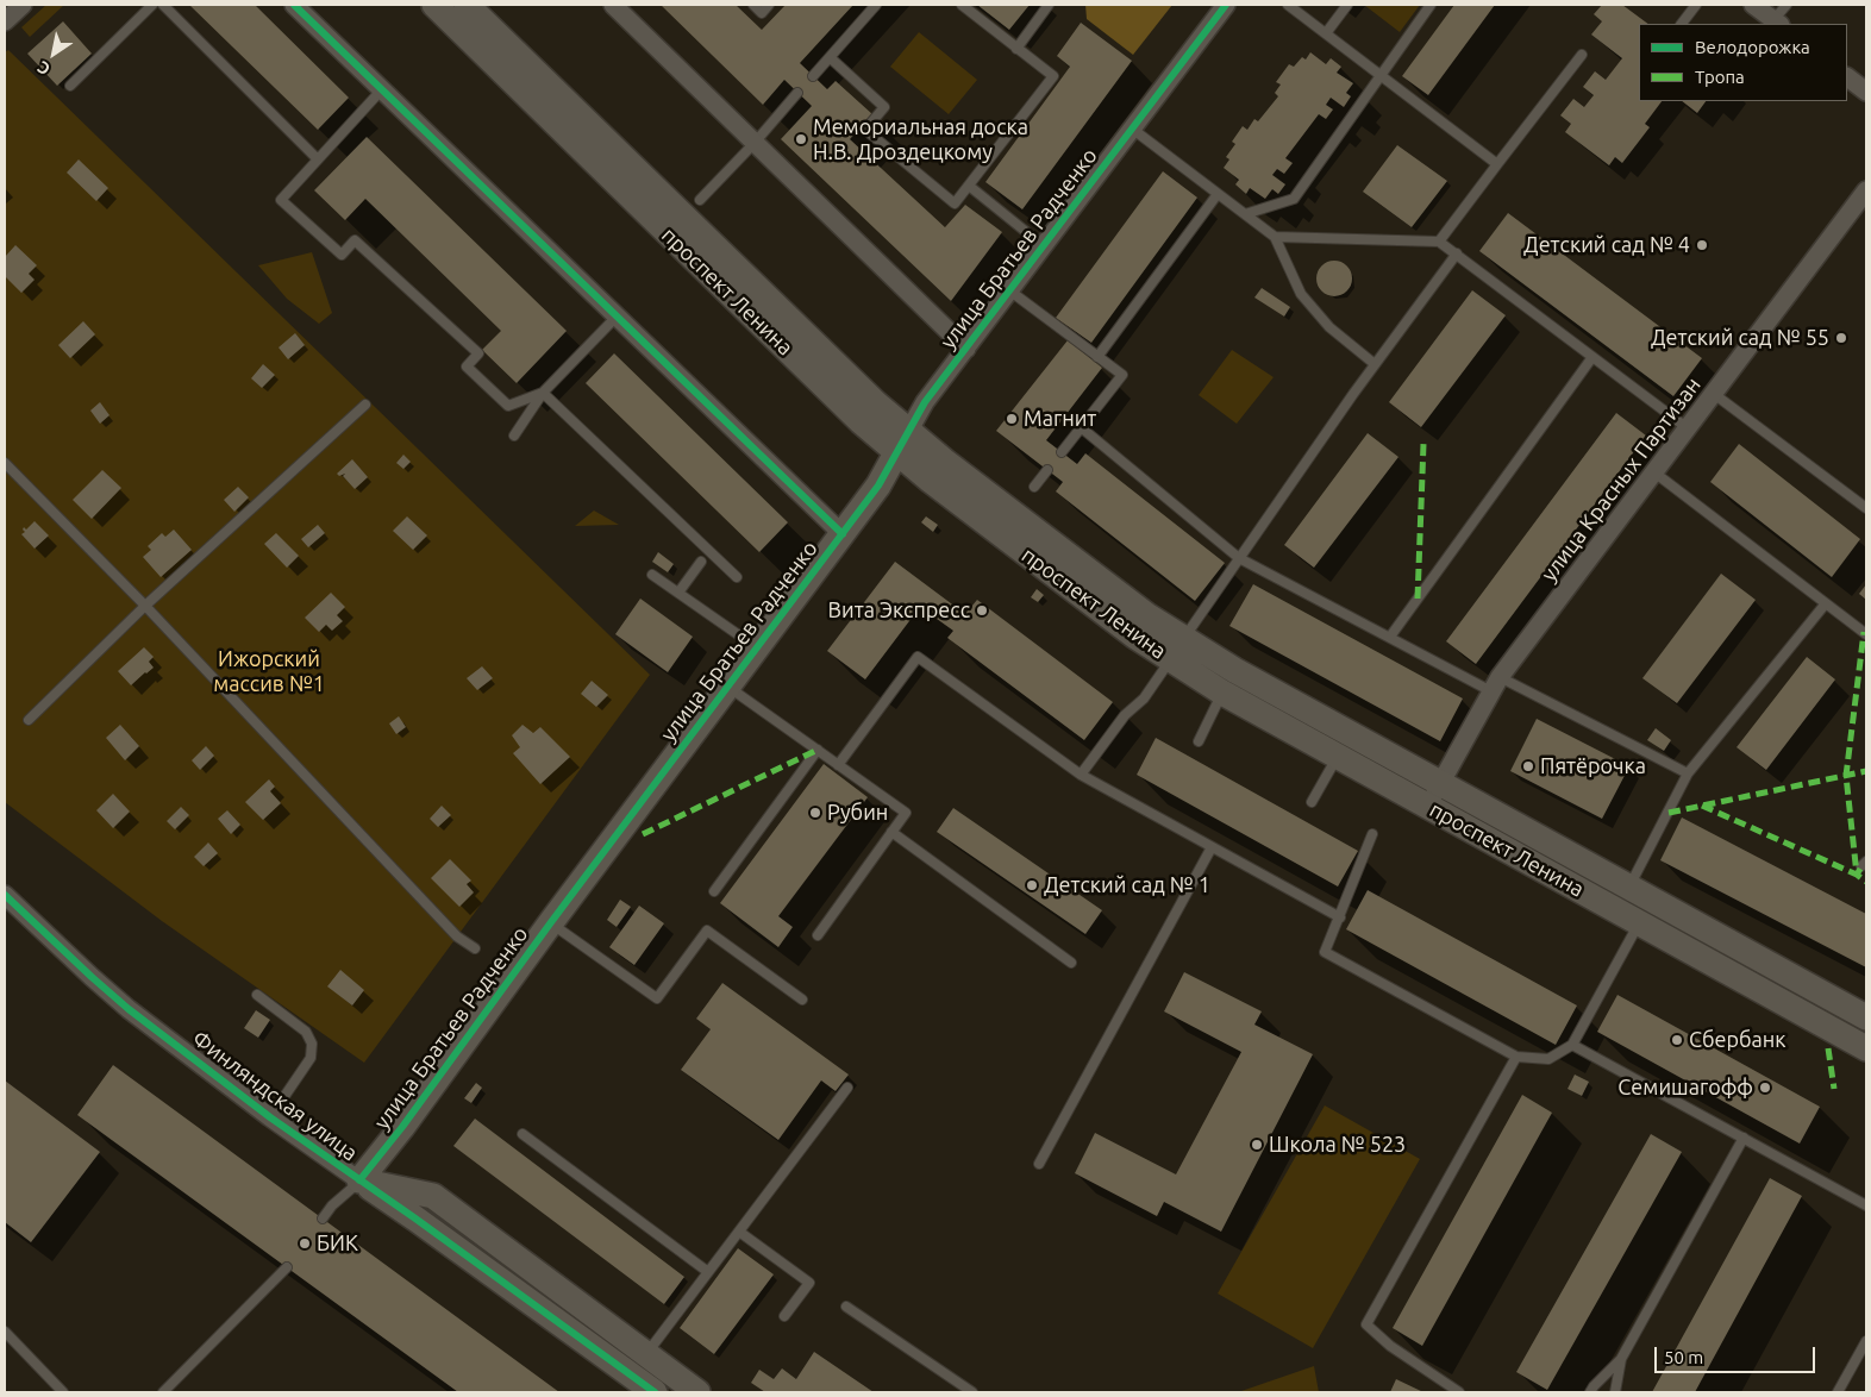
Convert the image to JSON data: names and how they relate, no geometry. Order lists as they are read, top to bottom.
{
  "streets": {
    "main road": ["улица Братьев Радченко", "проспект Ленина", "Финляндская улица"],
    "street": ["улица Красных Партизан"]
  },
  "crossings": [
    ["улица Братьев Радченко", "проспект Ленина"],
    ["улица Братьев Радченко", "Финляндская улица"],
    ["проспект Ленина", "улица Красных Партизан"]
  ],
  "parks": ["Ижорский массив №1"],
  "places": [
    "Мемориальная доска Н.В. Дроздецкому",
    "Детский сад № 4",
    "Детский сад № 55",
    "Магнит",
    "Вита Экспресс",
    "Пятёрочка",
    "Рубин",
    "Детский сад № 1",
    "Сбербанк",
    "Семишагофф",
    "Школа № 523",
    "БИК"
  ],
  "legend": ["Велодорожка", "Тропа"],
  "scale_bar": "50 m",
  "north": "bottom left"
}
